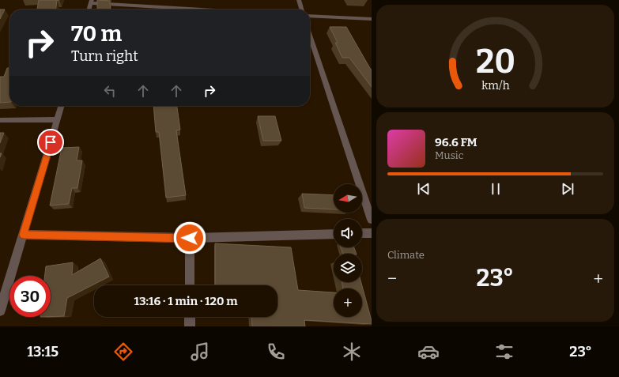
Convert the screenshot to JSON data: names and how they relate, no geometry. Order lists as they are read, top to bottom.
{
  "north": "left",
  "page": {
    "turn": ["70 m", "Turn right"],
    "song": ["96.6 FM", "Music"],
    "map_buttons": "+",
    "tile": "Climate",
    "heat": ["−", "23°", "+"],
    "limit": "30",
    "trip": "13:16 · 1 min · 120 m",
    "tabs": ["13:15", "23°"],
    "gauge": ["20", "km/h"]
  }
}
